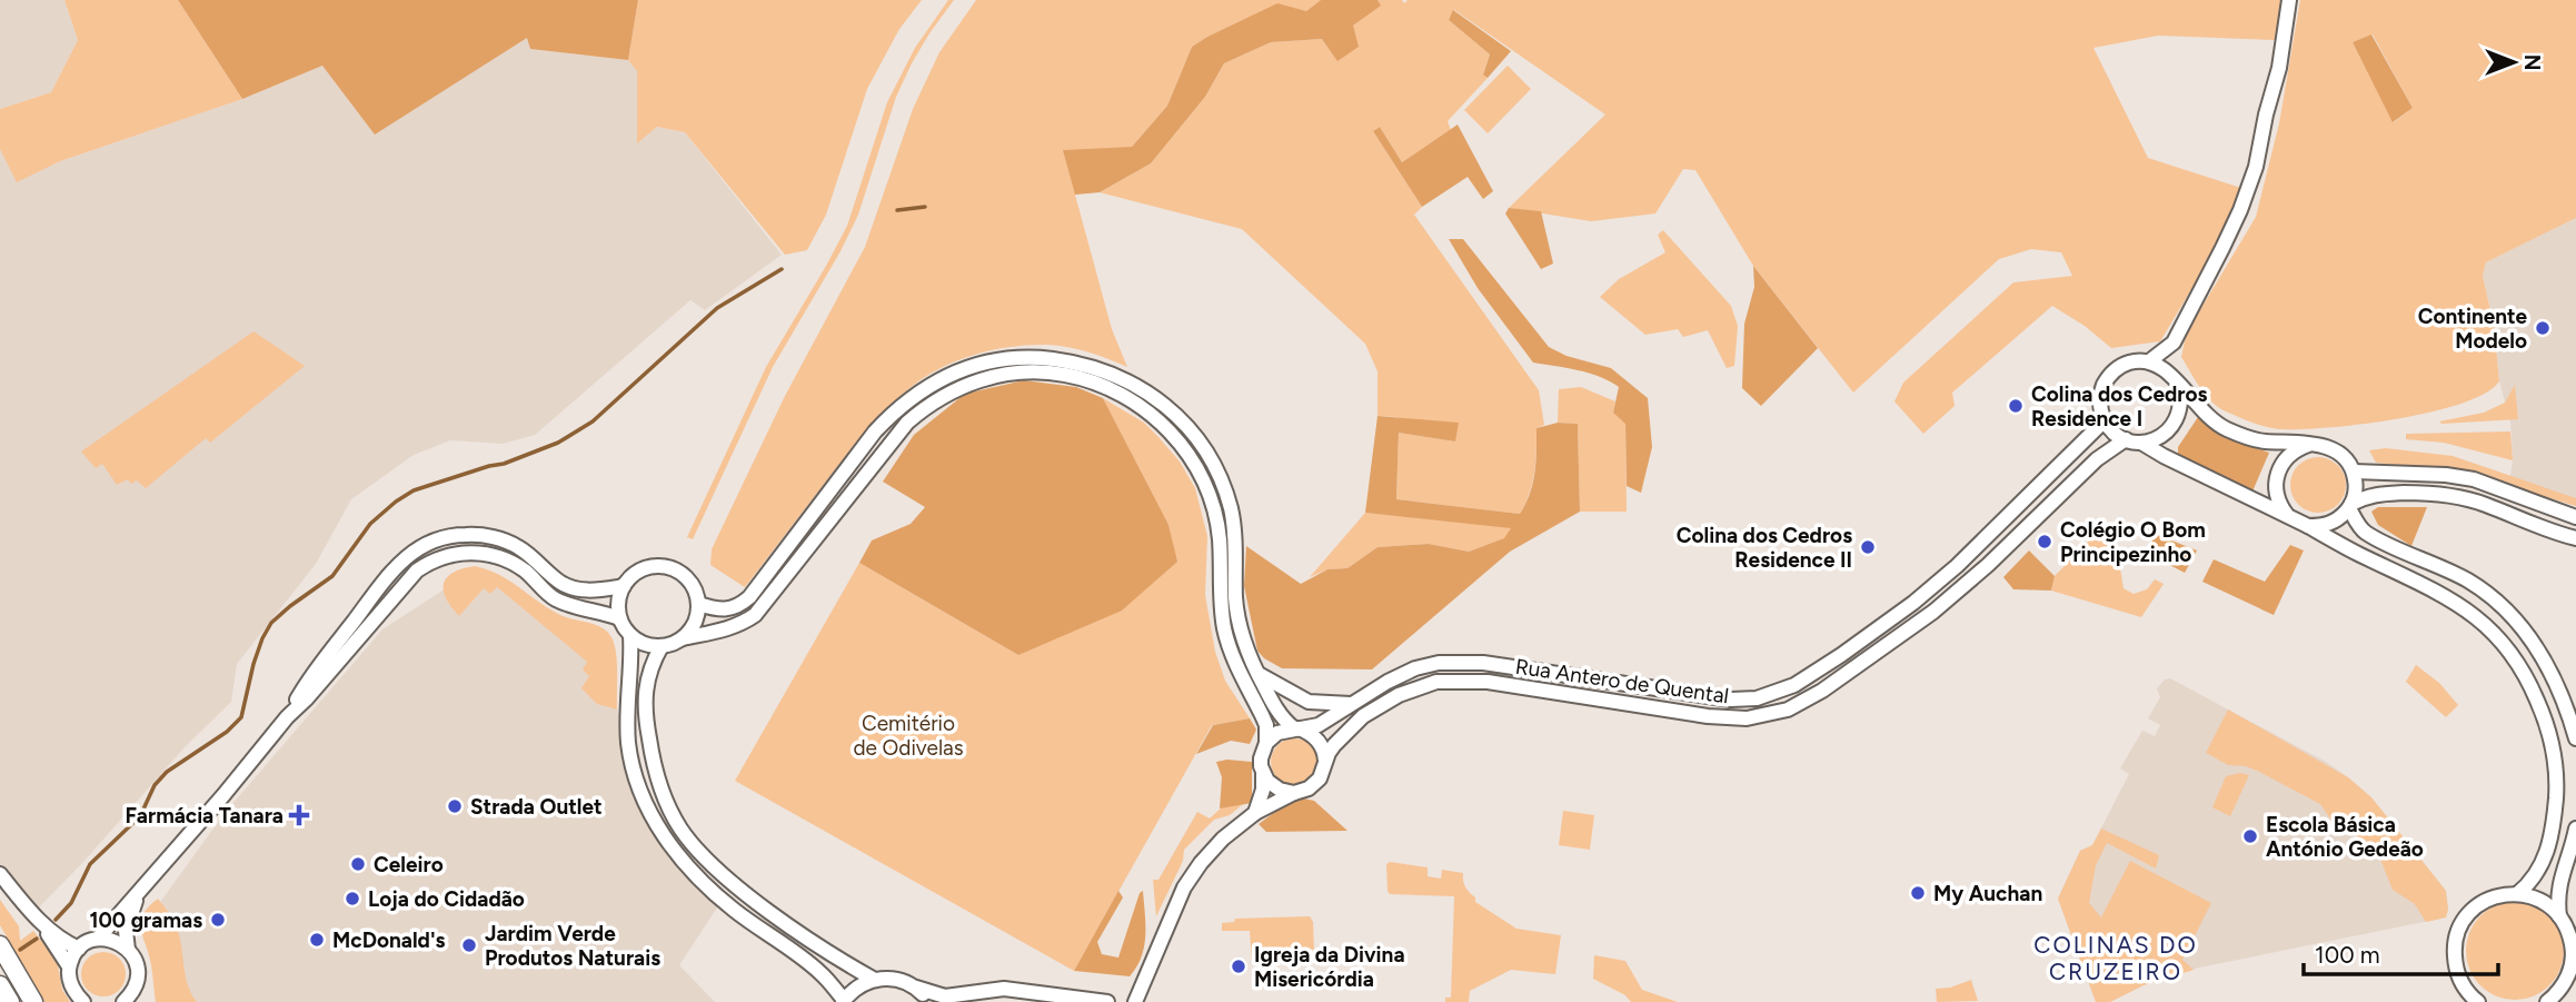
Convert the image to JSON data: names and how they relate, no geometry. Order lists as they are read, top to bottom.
{
  "streets": {
    "main road": ["Rua Antero de Quental"]
  },
  "districts": ["COLINAS DO CRUZEIRO"],
  "parks": ["Cemitério de Odivelas"],
  "places": {
    "other": [
      "Continente Modelo",
      "Colina dos Cedros Residence I",
      "Colégio O Bom Principezinho",
      "Colina dos Cedros Residence II",
      "Strada Outlet",
      "Escola Básica António Gedeão",
      "Celeiro",
      "My Auchan",
      "Loja do Cidadão",
      "100 gramas",
      "McDonald's",
      "Jardim Verde Produtos Naturais",
      "Igreja da Divina Misericórdia"
    ],
    "health": ["Farmácia Tanara"]
  },
  "scale_bar": "100 m",
  "north": "right"
}
